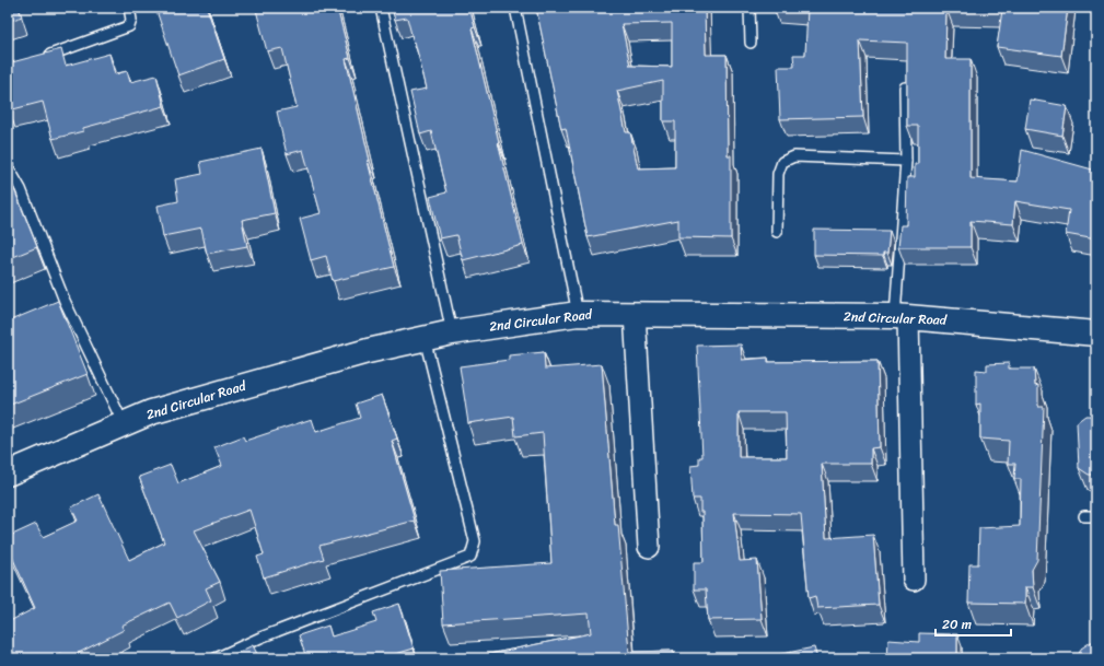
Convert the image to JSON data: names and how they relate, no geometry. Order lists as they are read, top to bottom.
{
  "streets": {
    "street": ["2nd Circular Road"]
  },
  "scale_bar": "20 m"
}
